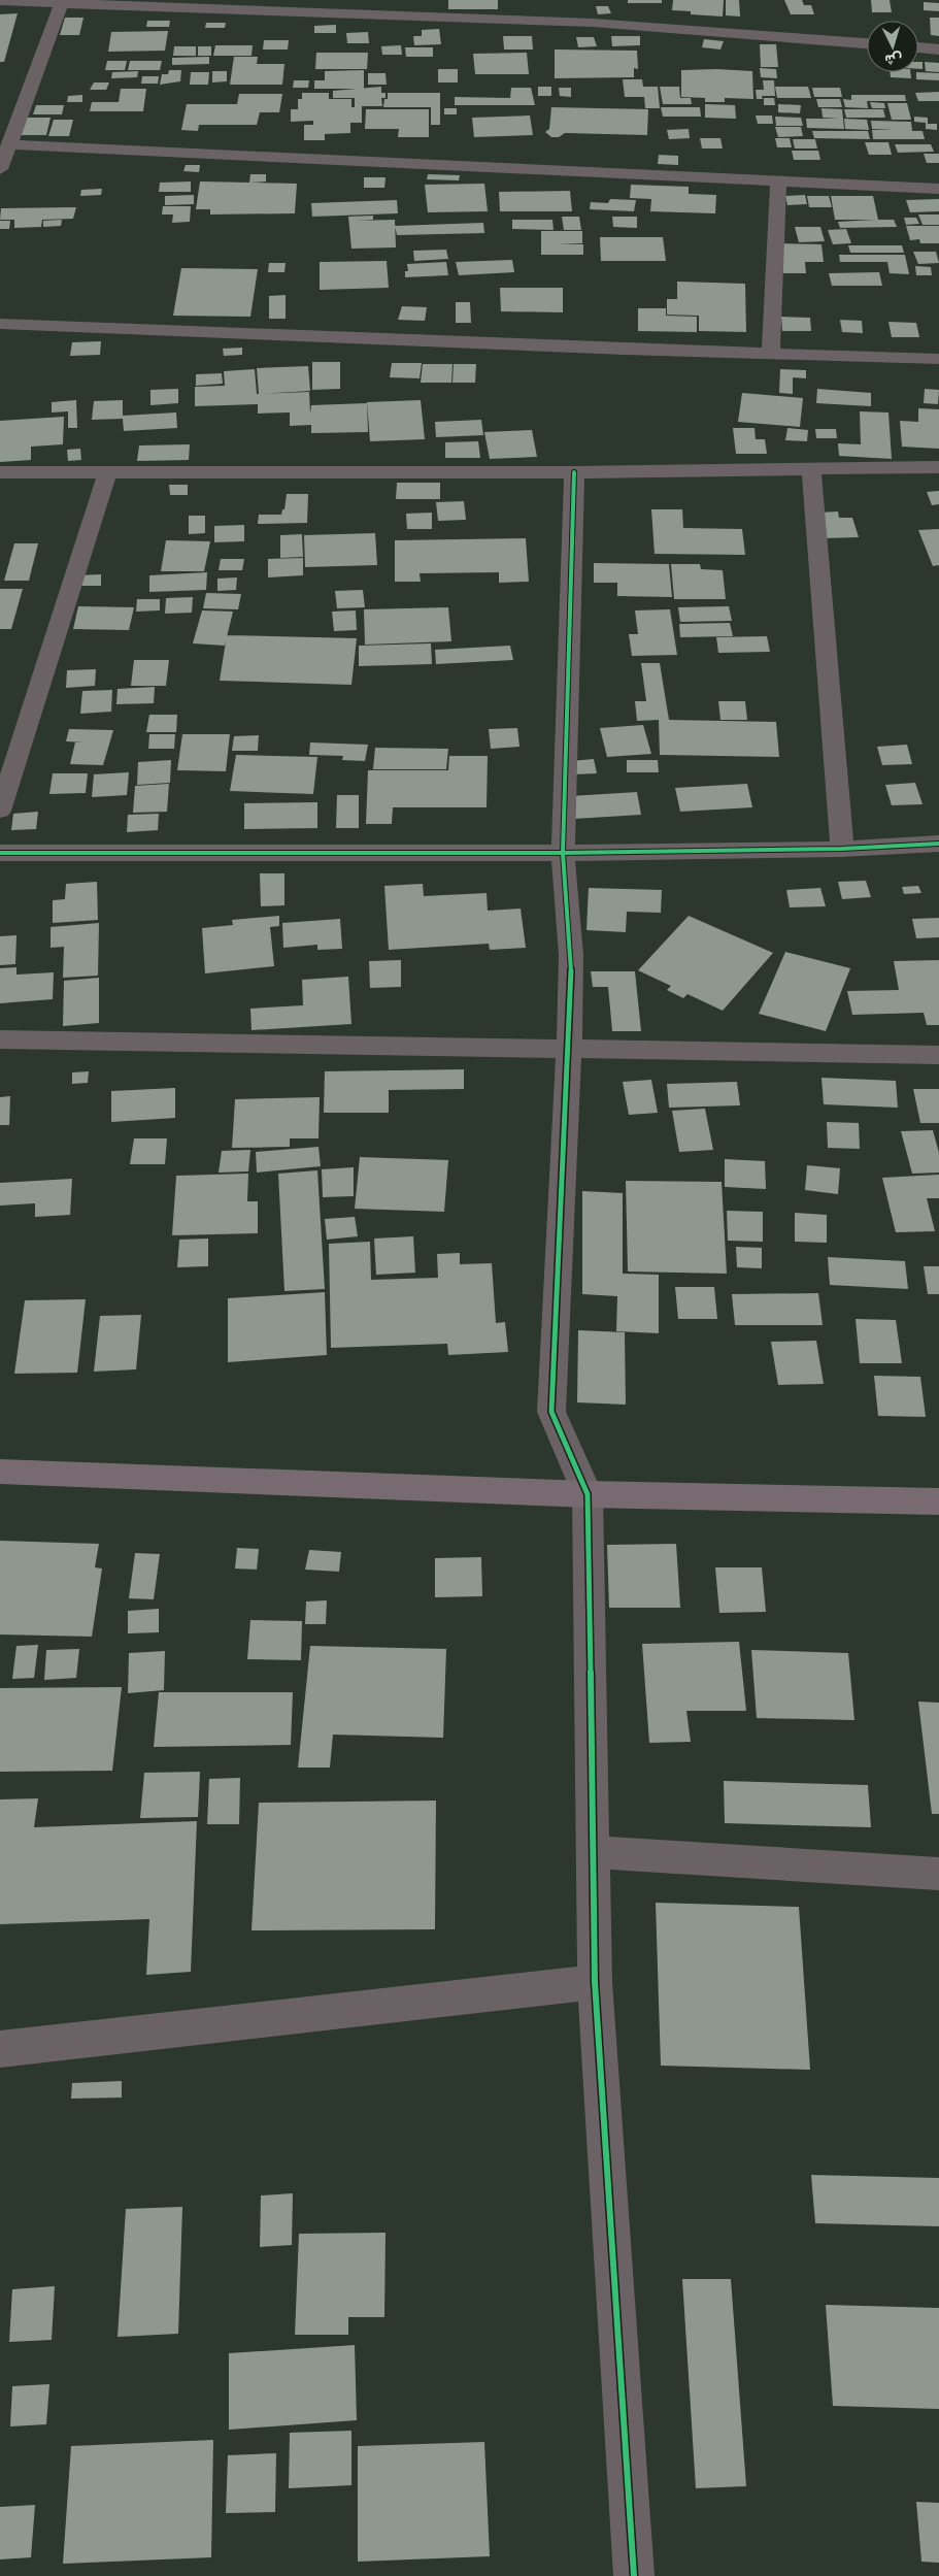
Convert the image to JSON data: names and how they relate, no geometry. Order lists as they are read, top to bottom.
{
  "north": "bottom"
}
